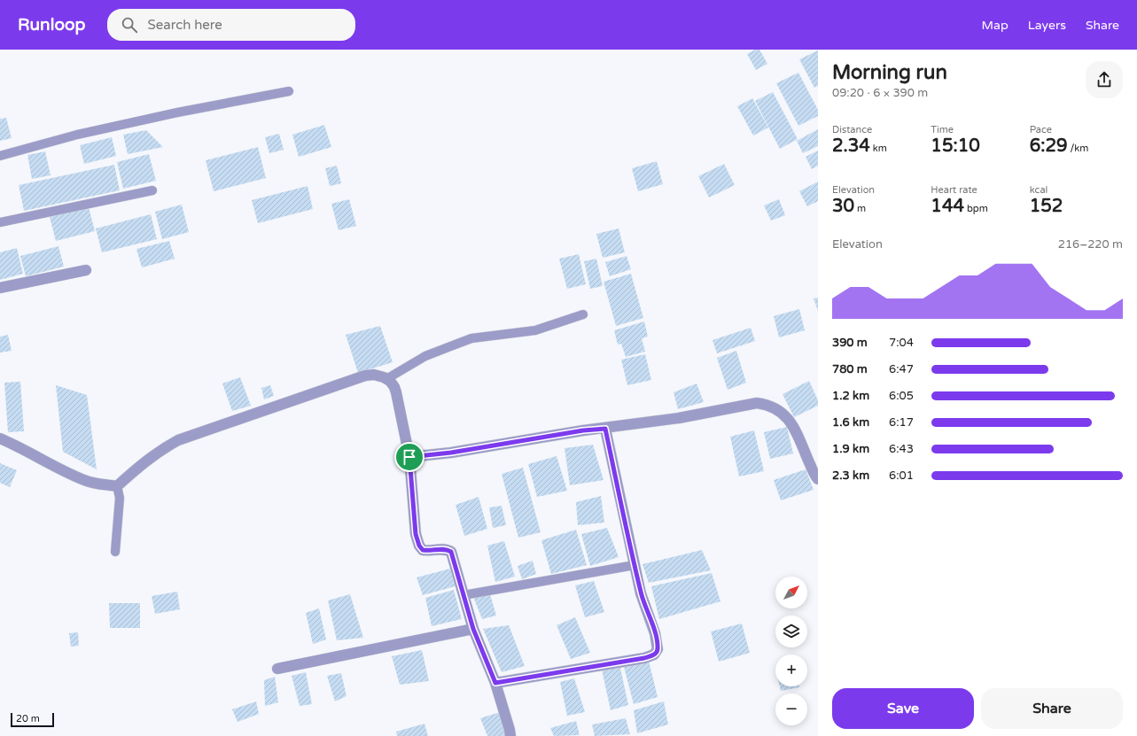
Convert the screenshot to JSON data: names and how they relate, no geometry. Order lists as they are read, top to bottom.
{
  "scale_bar": "20 m",
  "north": "top right",
  "page": {
    "header": "Runloop",
    "search": "Search here",
    "nav": ["Map", "Layers", "Share"],
    "heading": ["Morning run", "09:20 · 6 × 390 m"],
    "stats": [
      ["Distance", "2.34 km"],
      ["Time", "15:10"],
      ["Pace", "6:29 /km"],
      ["Elevation", "30 m"],
      ["Heart rate", "144 bpm"],
      ["kcal", "152"]
    ],
    "chart": ["Elevation", "216–220 m"],
    "list": [
      {
        "name": "390 m",
        "note": "7:04"
      },
      {
        "name": "780 m",
        "note": "6:47"
      },
      {
        "name": "1.2 km",
        "note": "6:05"
      },
      {
        "name": "1.6 km",
        "note": "6:17"
      },
      {
        "name": "1.9 km",
        "note": "6:43"
      },
      {
        "name": "2.3 km",
        "note": "6:01"
      }
    ],
    "map_buttons": ["+", "−"],
    "buttons": ["Save", "Share"],
    "scale": "20 m"
  }
}
